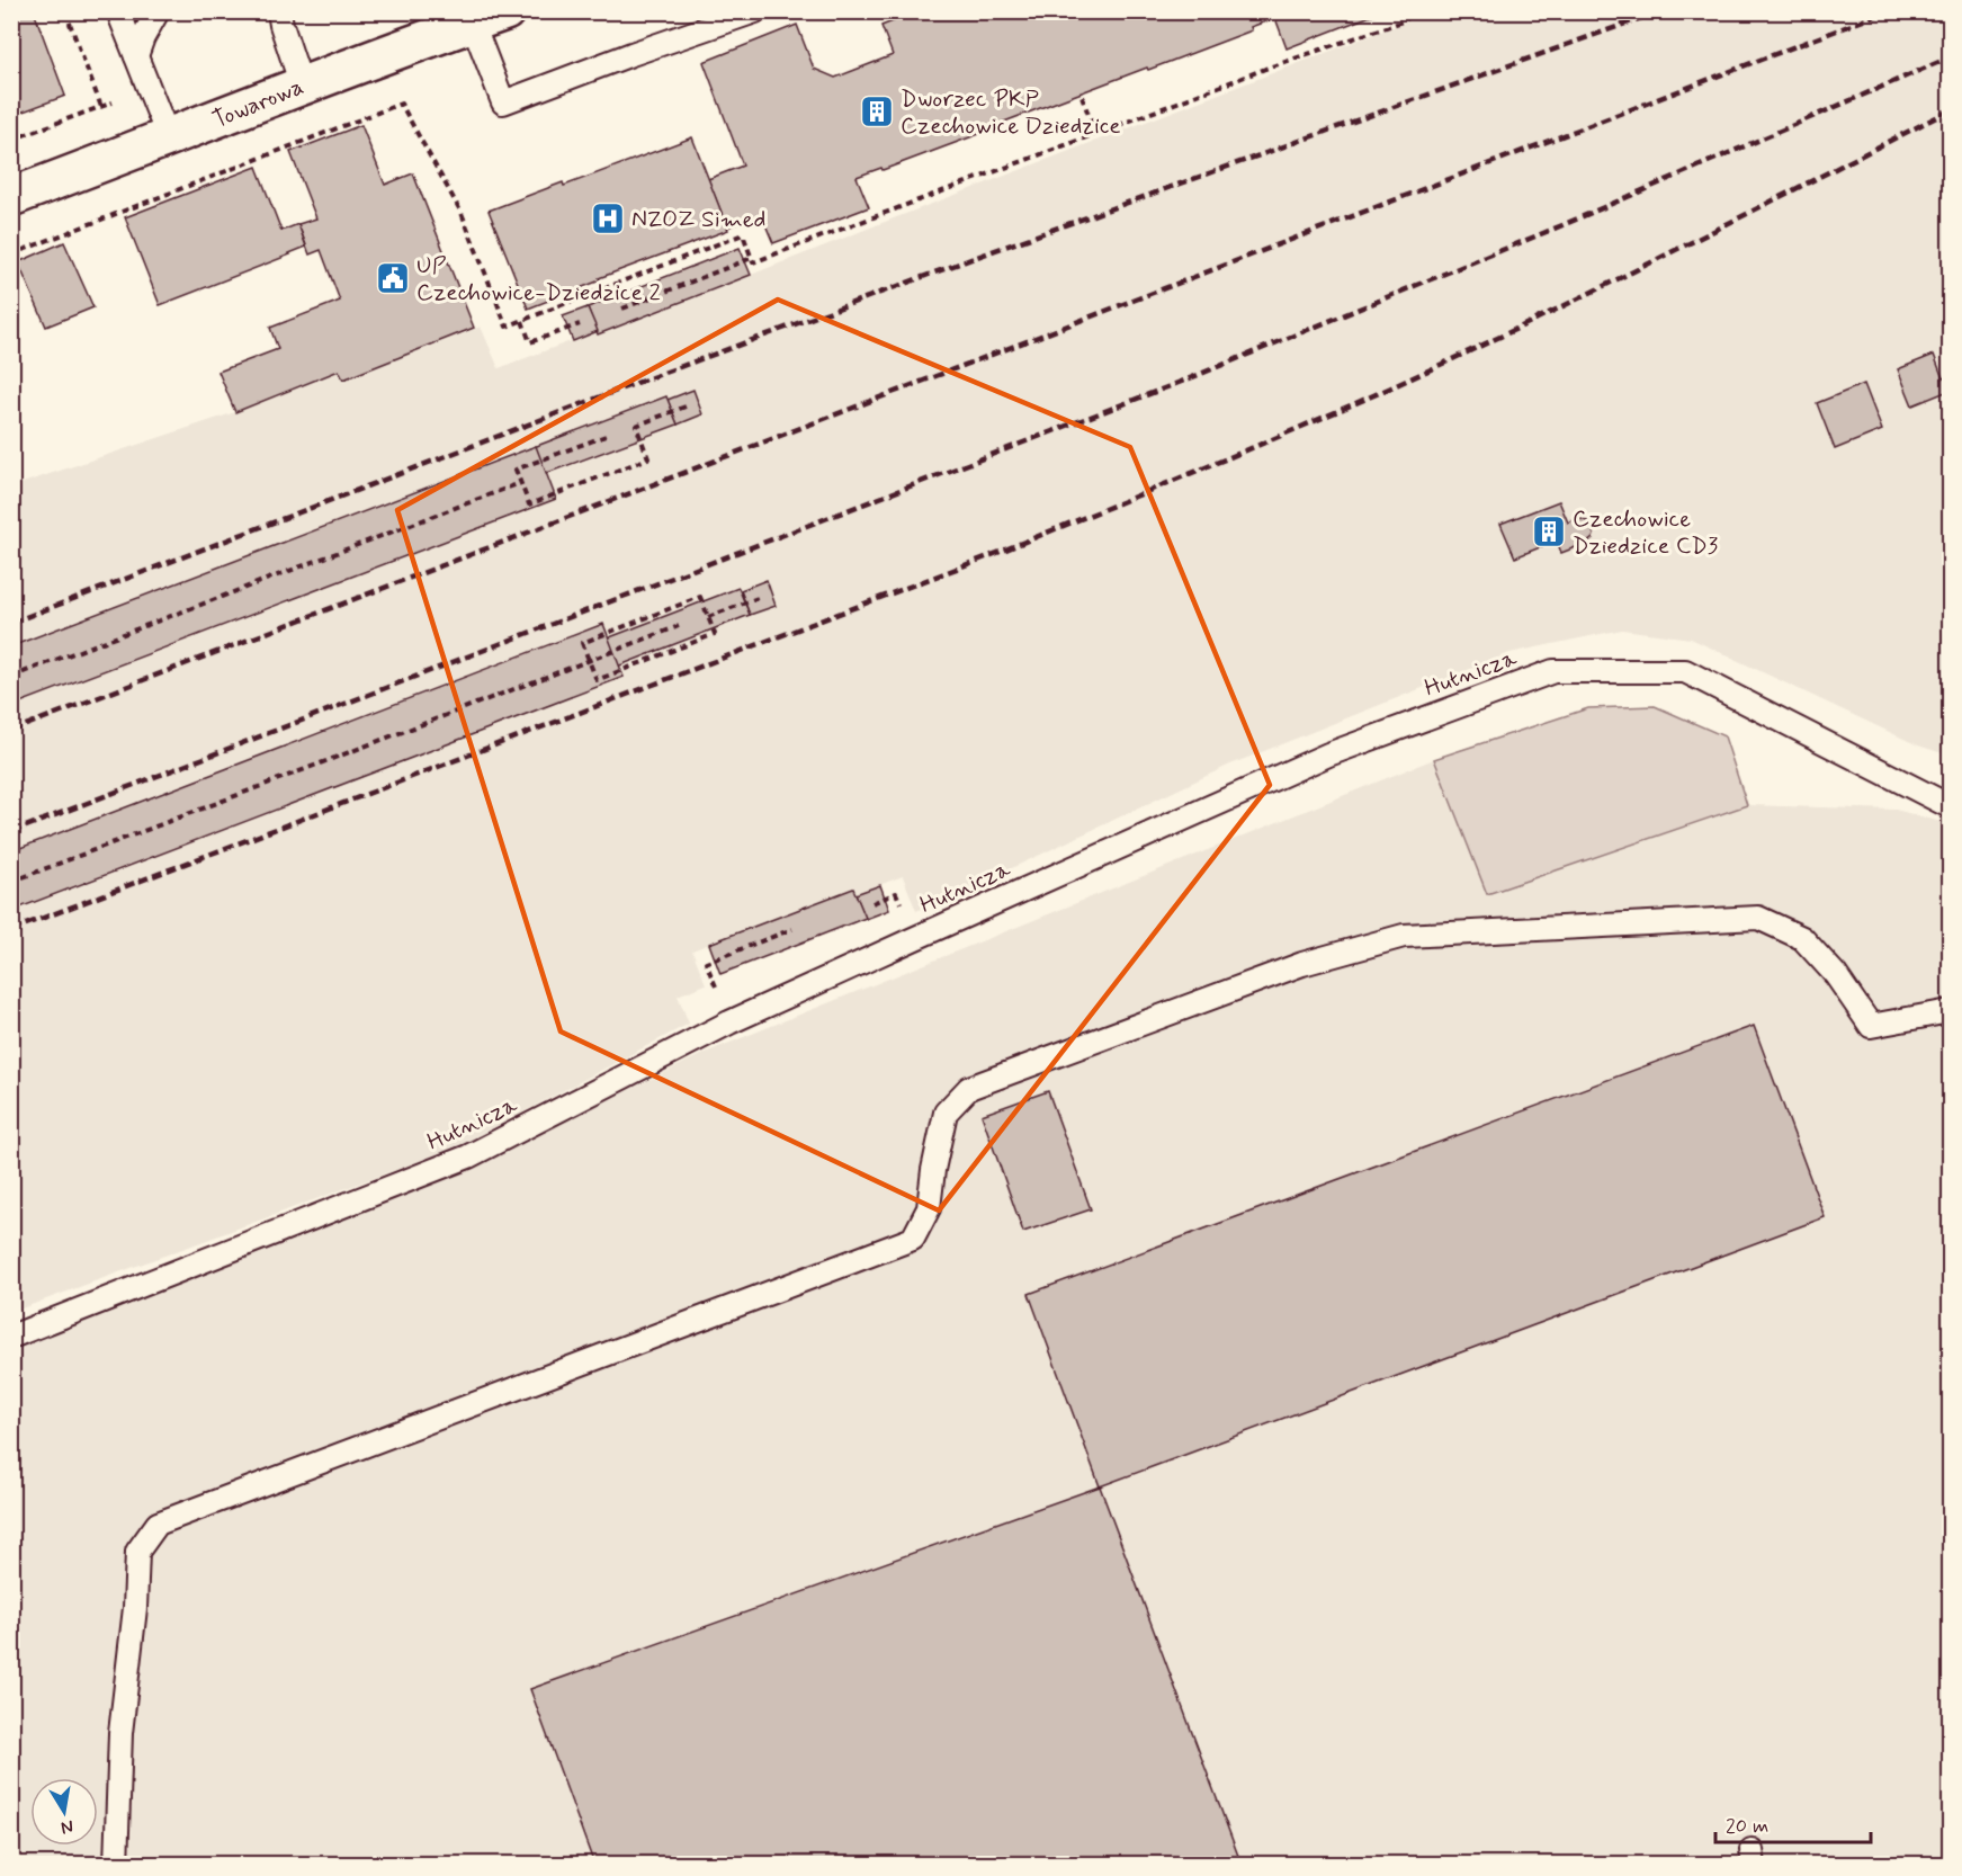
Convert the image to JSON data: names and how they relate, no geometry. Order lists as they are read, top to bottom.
{
  "streets": {
    "street": ["Towarowa"],
    "lane": ["Hutnicza"]
  },
  "places": {
    "building": ["Dworzec PKP Czechowice Dziedzice", "Czechowice Dziedzice CD3"],
    "hospital": ["NZOZ Simed"],
    "public building": ["UP Czechowice-Dziedzice 2"]
  },
  "scale_bar": "20 m",
  "north": "bottom"
}
